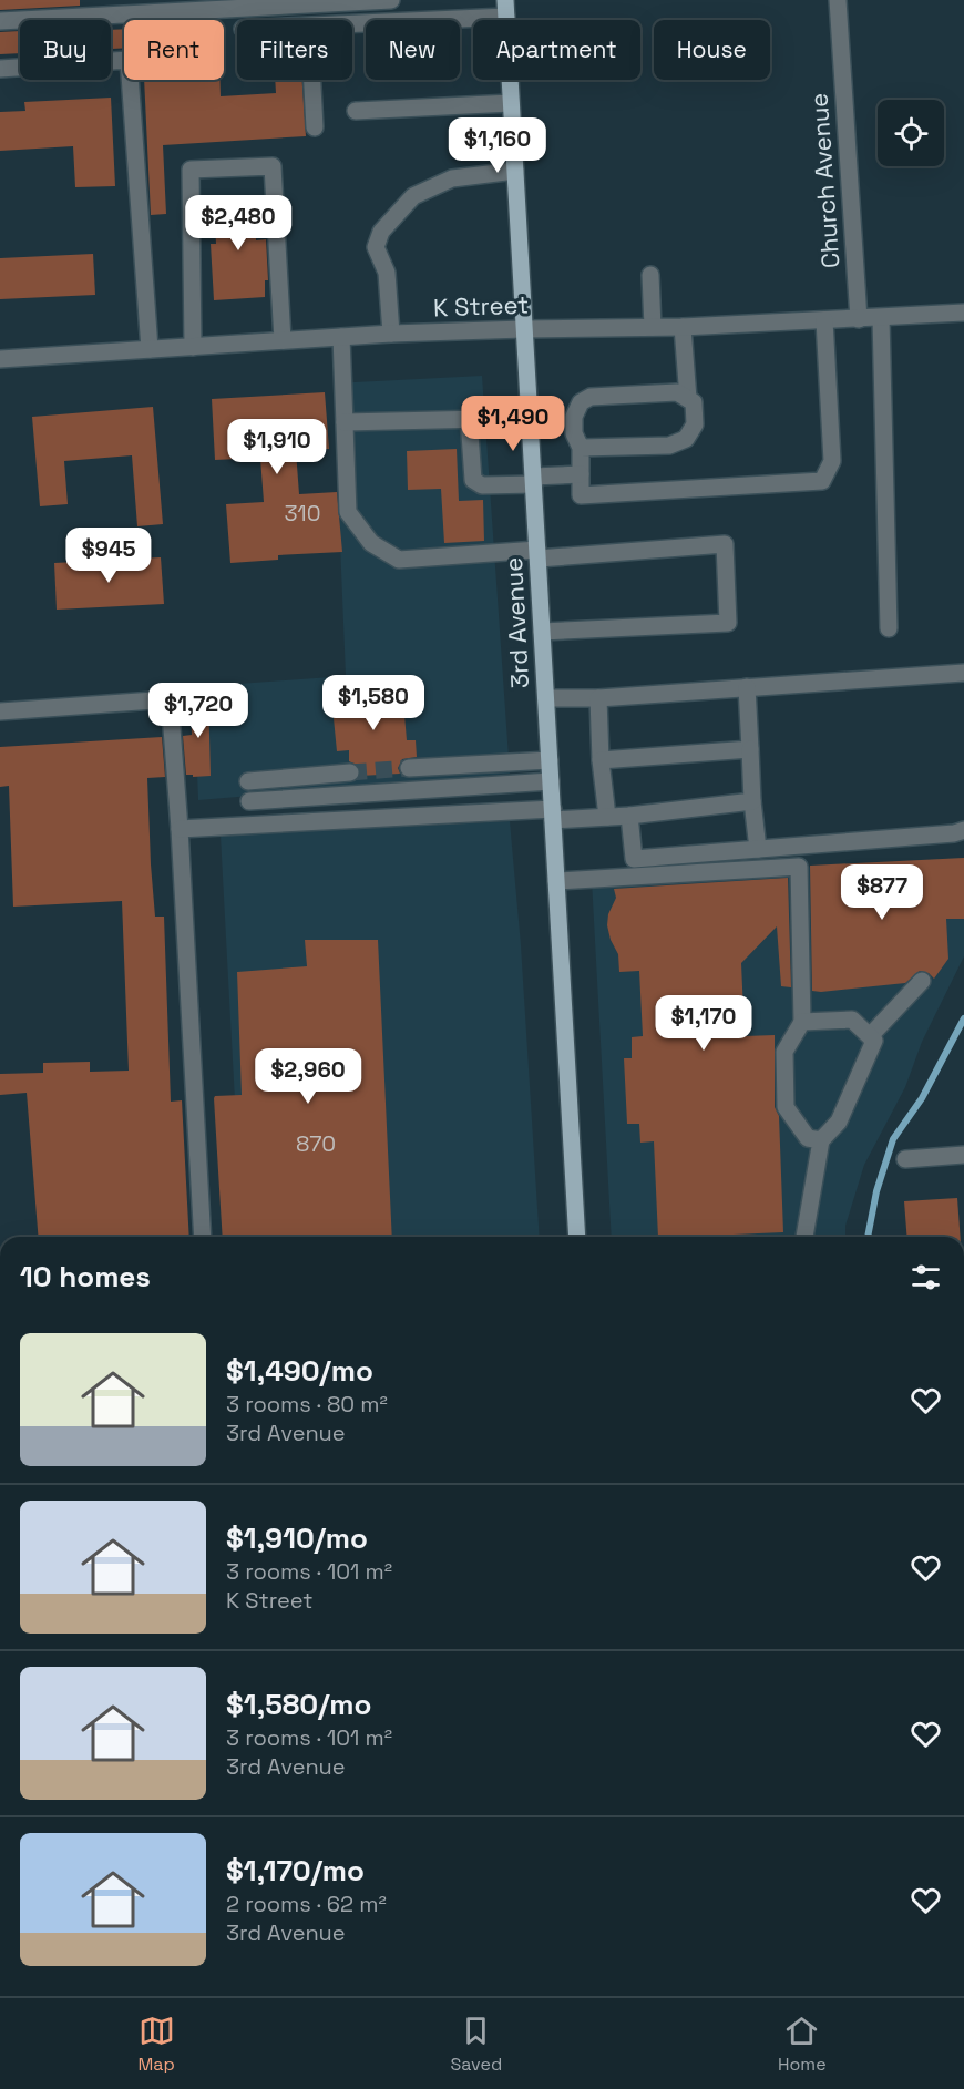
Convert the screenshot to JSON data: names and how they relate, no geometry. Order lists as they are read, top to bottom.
{
  "streets": {
    "main road": ["3rd Avenue"],
    "street": ["Church Avenue", "K Street"]
  },
  "crossings": [
    ["Church Avenue", "K Street"],
    ["K Street", "3rd Avenue"]
  ],
  "house_numbers": ["310", "870"],
  "page": {
    "chip": [
      "Buy",
      "Rent",
      "Filters",
      "New",
      "Apartment",
      "House"
    ],
    "price": [
      "$1,160",
      "$2,480",
      "$1,490",
      "$1,910",
      "$945",
      "$1,580",
      "$1,720",
      "$877",
      "$1,170",
      "$2,960"
    ],
    "heading": "10 homes",
    "list": [
      {
        "name": "$1,490/mo",
        "note": "3 rooms · 80 m² · 3rd Avenue"
      },
      {
        "name": "$1,910/mo",
        "note": "3 rooms · 101 m² · K Street"
      },
      {
        "name": "$1,580/mo",
        "note": "3 rooms · 101 m² · 3rd Avenue"
      },
      {
        "name": "$1,170/mo",
        "note": "2 rooms · 62 m² · 3rd Avenue"
      }
    ],
    "tabs": ["Map", "Saved", "Home"]
  }
}
